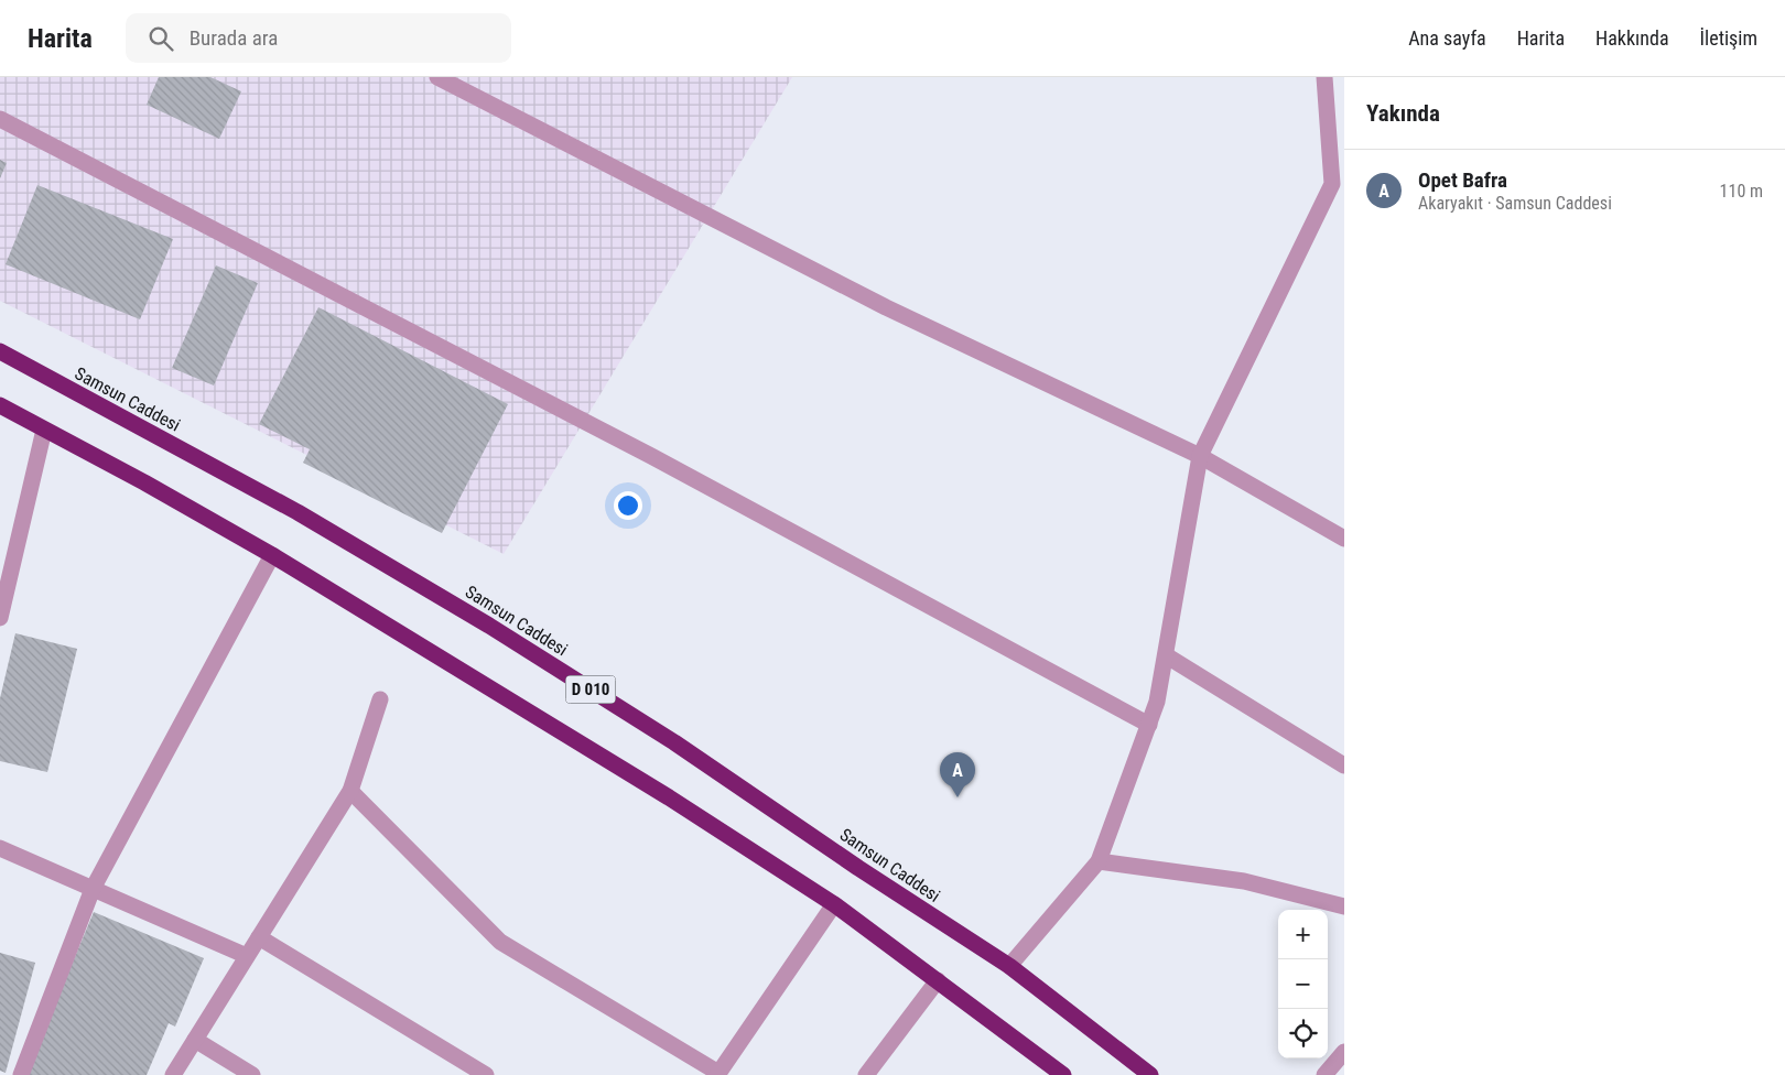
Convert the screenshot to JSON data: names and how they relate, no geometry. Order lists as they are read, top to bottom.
{
  "streets": {
    "highway": ["Samsun Caddesi", "D 010"]
  },
  "page": {
    "header": "Harita",
    "search": "Burada ara",
    "nav": [
      "Ana sayfa",
      "Harita",
      "Hakkında",
      "İletişim"
    ],
    "heading": "Yakında",
    "list": [
      {
        "mark": "A",
        "name": "Opet Bafra",
        "note": "Akaryakıt · Samsun Caddesi",
        "value": "110 m"
      }
    ],
    "pins": "A",
    "map_buttons": ["+", "−"]
  }
}
